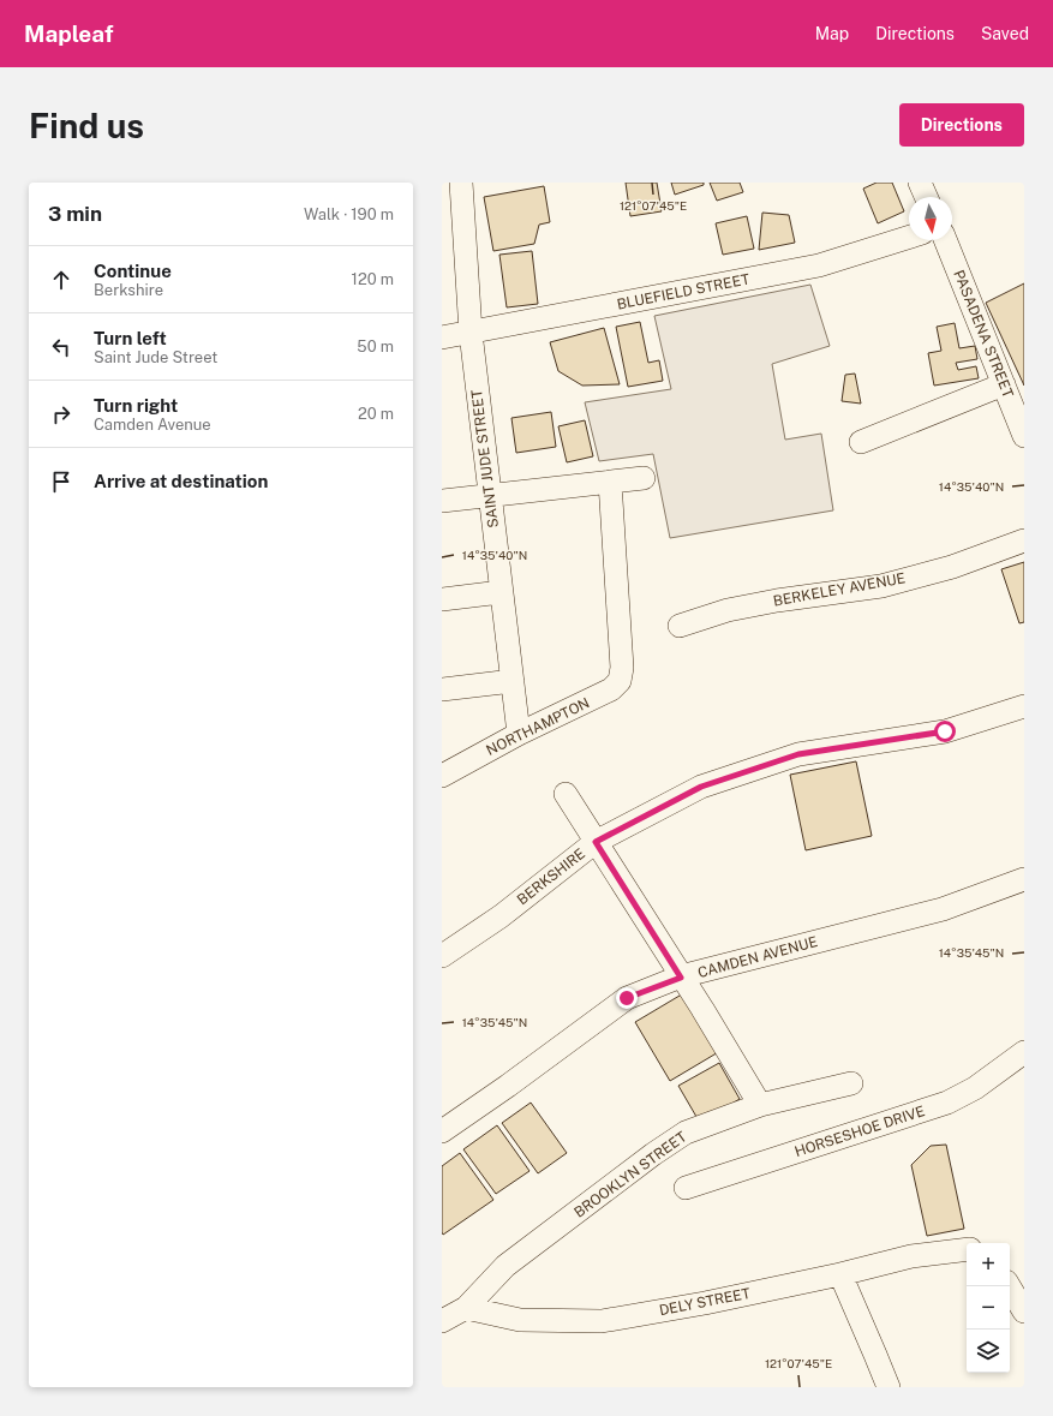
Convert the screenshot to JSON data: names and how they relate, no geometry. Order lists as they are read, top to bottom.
{
  "streets": {
    "street": [
      "BLUEFIELD STREET",
      "PASADENA STREET",
      "SAINT JUDE STREET",
      "BERKELEY AVENUE",
      "NORTHAMPTON",
      "BERKSHIRE",
      "CAMDEN AVENUE",
      "HORSESHOE DRIVE",
      "BROOKLYN STREET",
      "DELY STREET"
    ]
  },
  "crossings": [
    ["BLUEFIELD STREET", "SAINT JUDE STREET"],
    ["SAINT JUDE STREET", "NORTHAMPTON"],
    ["BROOKLYN STREET", "DELY STREET"]
  ],
  "north": "bottom",
  "page": {
    "header": "Mapleaf",
    "nav": ["Map", "Directions", "Saved"],
    "buttons": "Directions",
    "title": "Find us",
    "heading": ["3 min", "Walk · 190 m"],
    "list": [
      ["Continue", "Berkshire", "120 m"],
      ["Turn left", "Saint Jude Street", "50 m"],
      ["Turn right", "Camden Avenue", "20 m"],
      "Arrive at destination"
    ],
    "map_buttons": ["+", "−"]
  },
  "coordinates": ["121°07'45\"E", "14°35'40\"N", "14°35'45\"N"]
}
